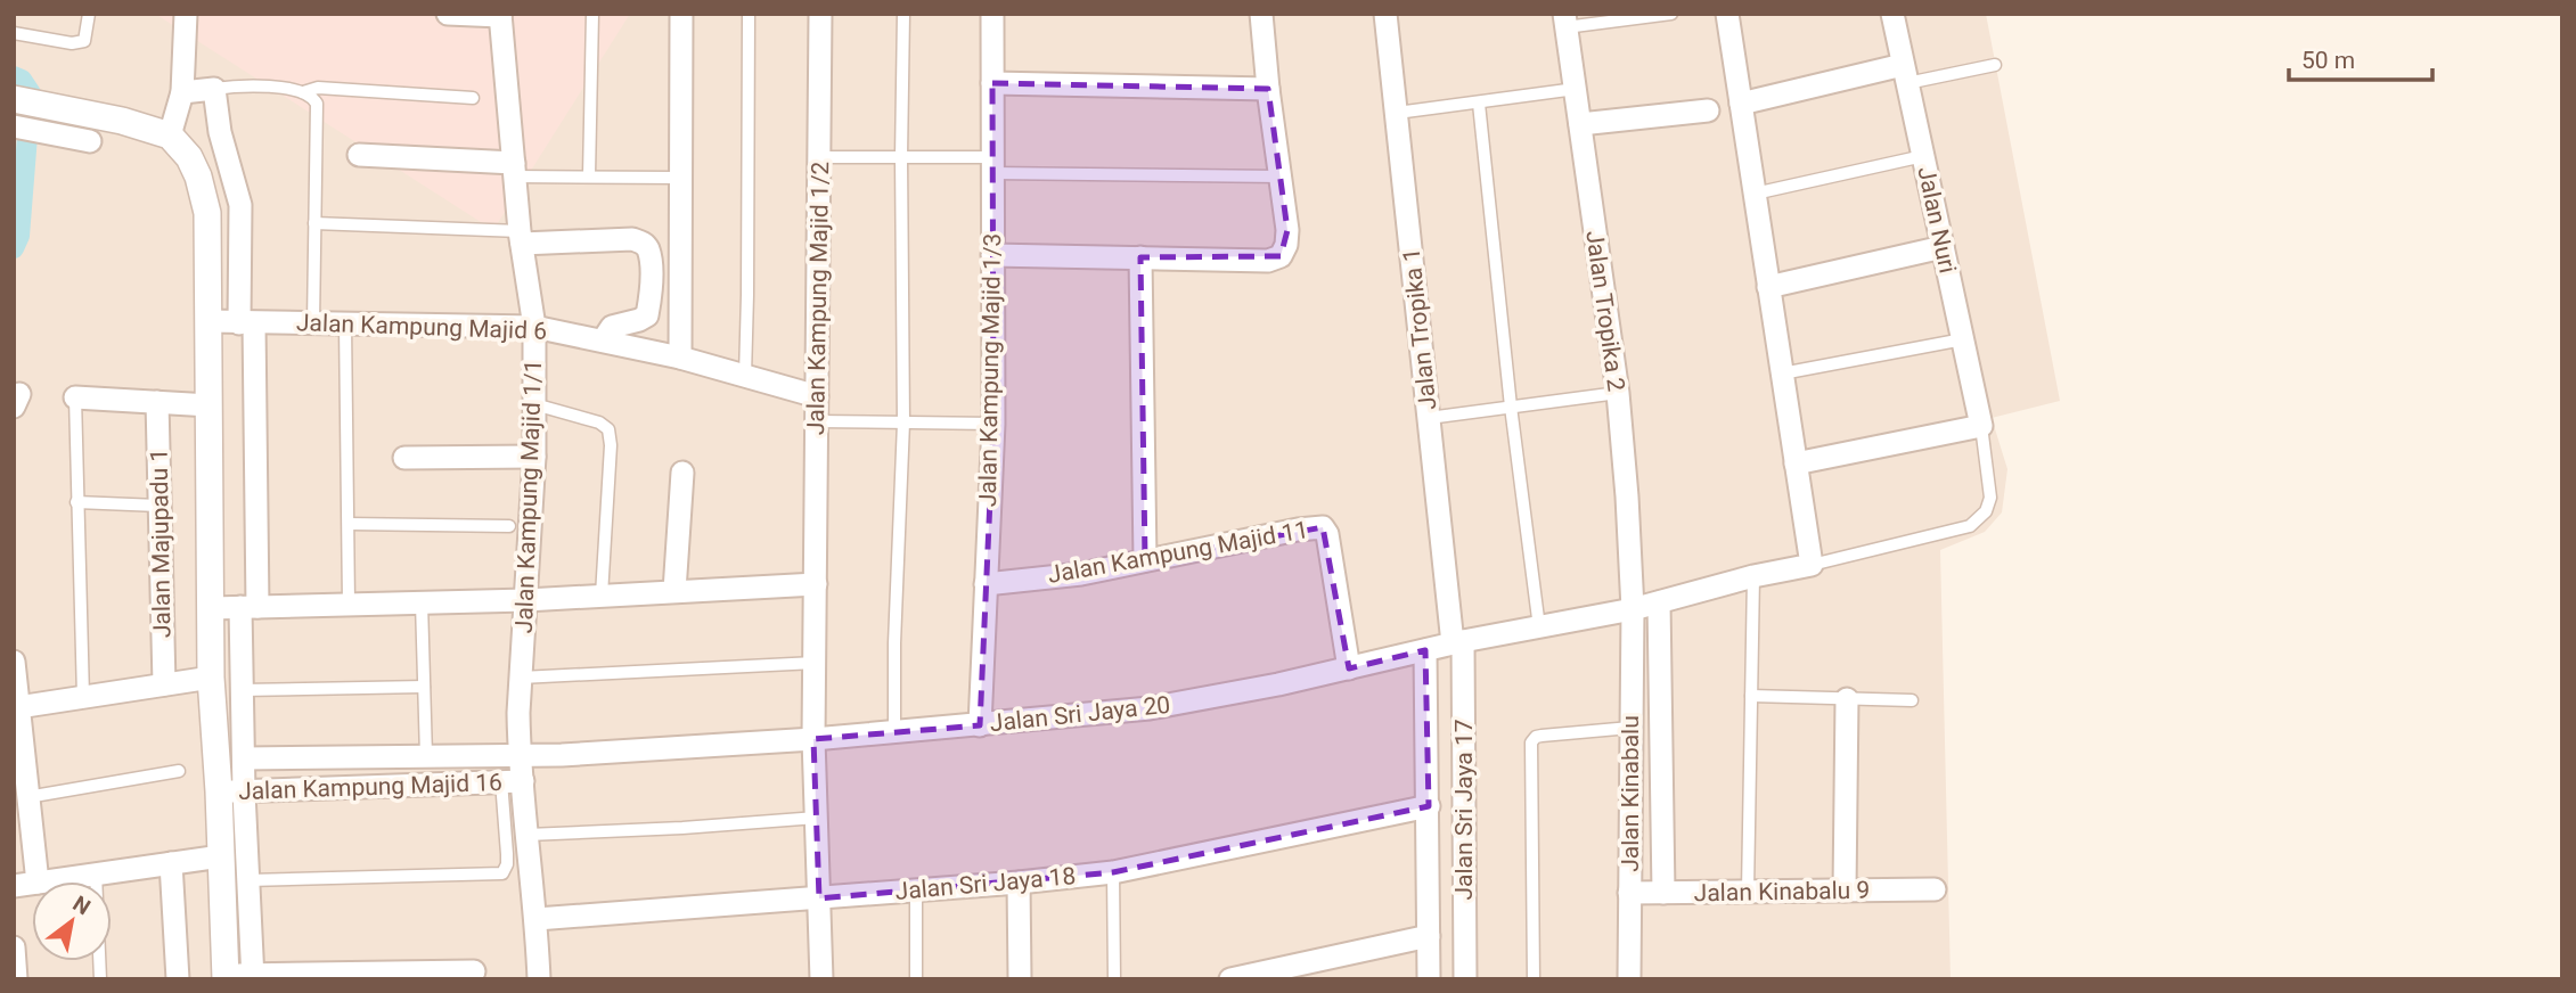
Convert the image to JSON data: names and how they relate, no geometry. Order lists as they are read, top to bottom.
{
  "streets": {
    "street": [
      "Jalan Nuri",
      "Jalan Kampung Majid 1/2",
      "Jalan Tropika 2",
      "Jalan Kampung Majid 6",
      "Jalan Tropika 1",
      "Jalan Kampung Majid 1/3",
      "Jalan Kampung Majid 1/1",
      "Jalan Majupadu 1",
      "Jalan Kampung Majid 11",
      "Jalan Sri Jaya 20",
      "Jalan Kampung Majid 16",
      "Jalan Kinabalu",
      "Jalan Sri Jaya 17",
      "Jalan Sri Jaya 18",
      "Jalan Kinabalu 9"
    ]
  },
  "crossings": [
    ["Jalan Kampung Majid 1/2", "Jalan Kampung Majid 6"],
    ["Jalan Kampung Majid 1/2", "Jalan Sri Jaya 20"],
    ["Jalan Kampung Majid 1/2", "Jalan Sri Jaya 18"],
    ["Jalan Tropika 2", "Jalan Sri Jaya 20"],
    ["Jalan Tropika 2", "Jalan Kinabalu"],
    ["Jalan Kampung Majid 6", "Jalan Kampung Majid 1/1"],
    ["Jalan Tropika 1", "Jalan Sri Jaya 20"],
    ["Jalan Tropika 1", "Jalan Sri Jaya 17"],
    ["Jalan Kampung Majid 1/3", "Jalan Kampung Majid 11"],
    ["Jalan Kampung Majid 1/3", "Jalan Sri Jaya 20"],
    ["Jalan Kampung Majid 1/1", "Jalan Sri Jaya 20"],
    ["Jalan Kampung Majid 1/1", "Jalan Kampung Majid 16"],
    ["Jalan Kampung Majid 1/1", "Jalan Sri Jaya 18"],
    ["Jalan Kampung Majid 11", "Jalan Sri Jaya 20"],
    ["Jalan Sri Jaya 20", "Jalan Kinabalu"],
    ["Jalan Sri Jaya 20", "Jalan Sri Jaya 17"],
    ["Jalan Kinabalu", "Jalan Kinabalu 9"],
    ["Jalan Sri Jaya 17", "Jalan Sri Jaya 18"]
  ],
  "scale_bar": "50 m",
  "north": "top right"
}
